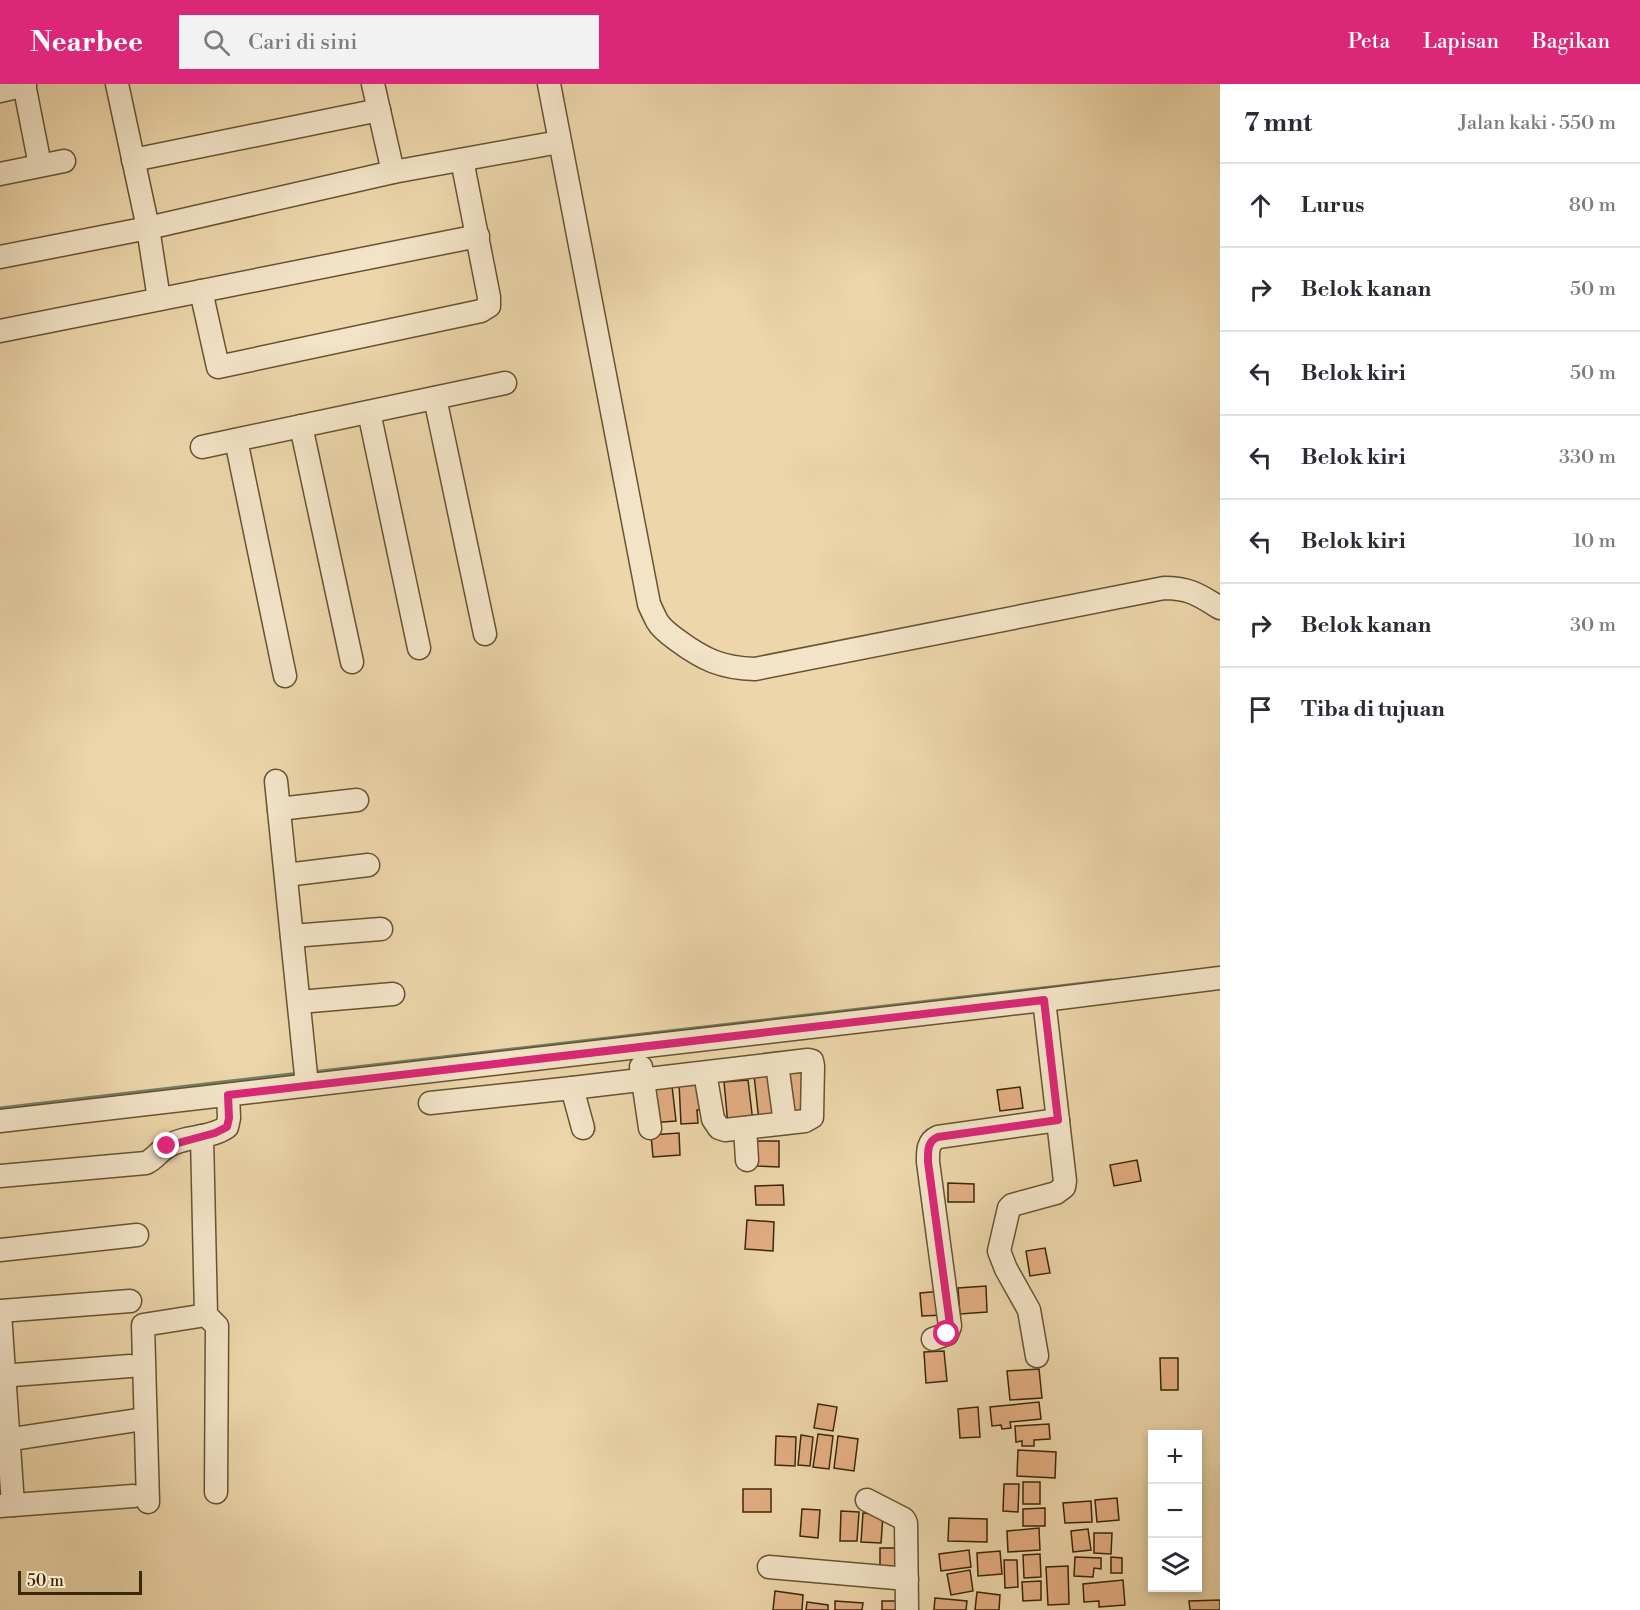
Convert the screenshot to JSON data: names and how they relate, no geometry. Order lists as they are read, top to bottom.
{
  "scale_bar": "50 m",
  "page": {
    "header": "Nearbee",
    "search": "Cari di sini",
    "nav": ["Peta", "Lapisan", "Bagikan"],
    "heading": ["7 mnt", "Jalan kaki · 550 m"],
    "list": [
      ["Lurus", "80 m"],
      ["Belok kanan", "50 m"],
      ["Belok kiri", "50 m"],
      ["Belok kiri", "330 m"],
      ["Belok kiri", "10 m"],
      ["Belok kanan", "30 m"],
      "Tiba di tujuan"
    ],
    "map_buttons": ["+", "−"],
    "scale": "50 m"
  }
}
